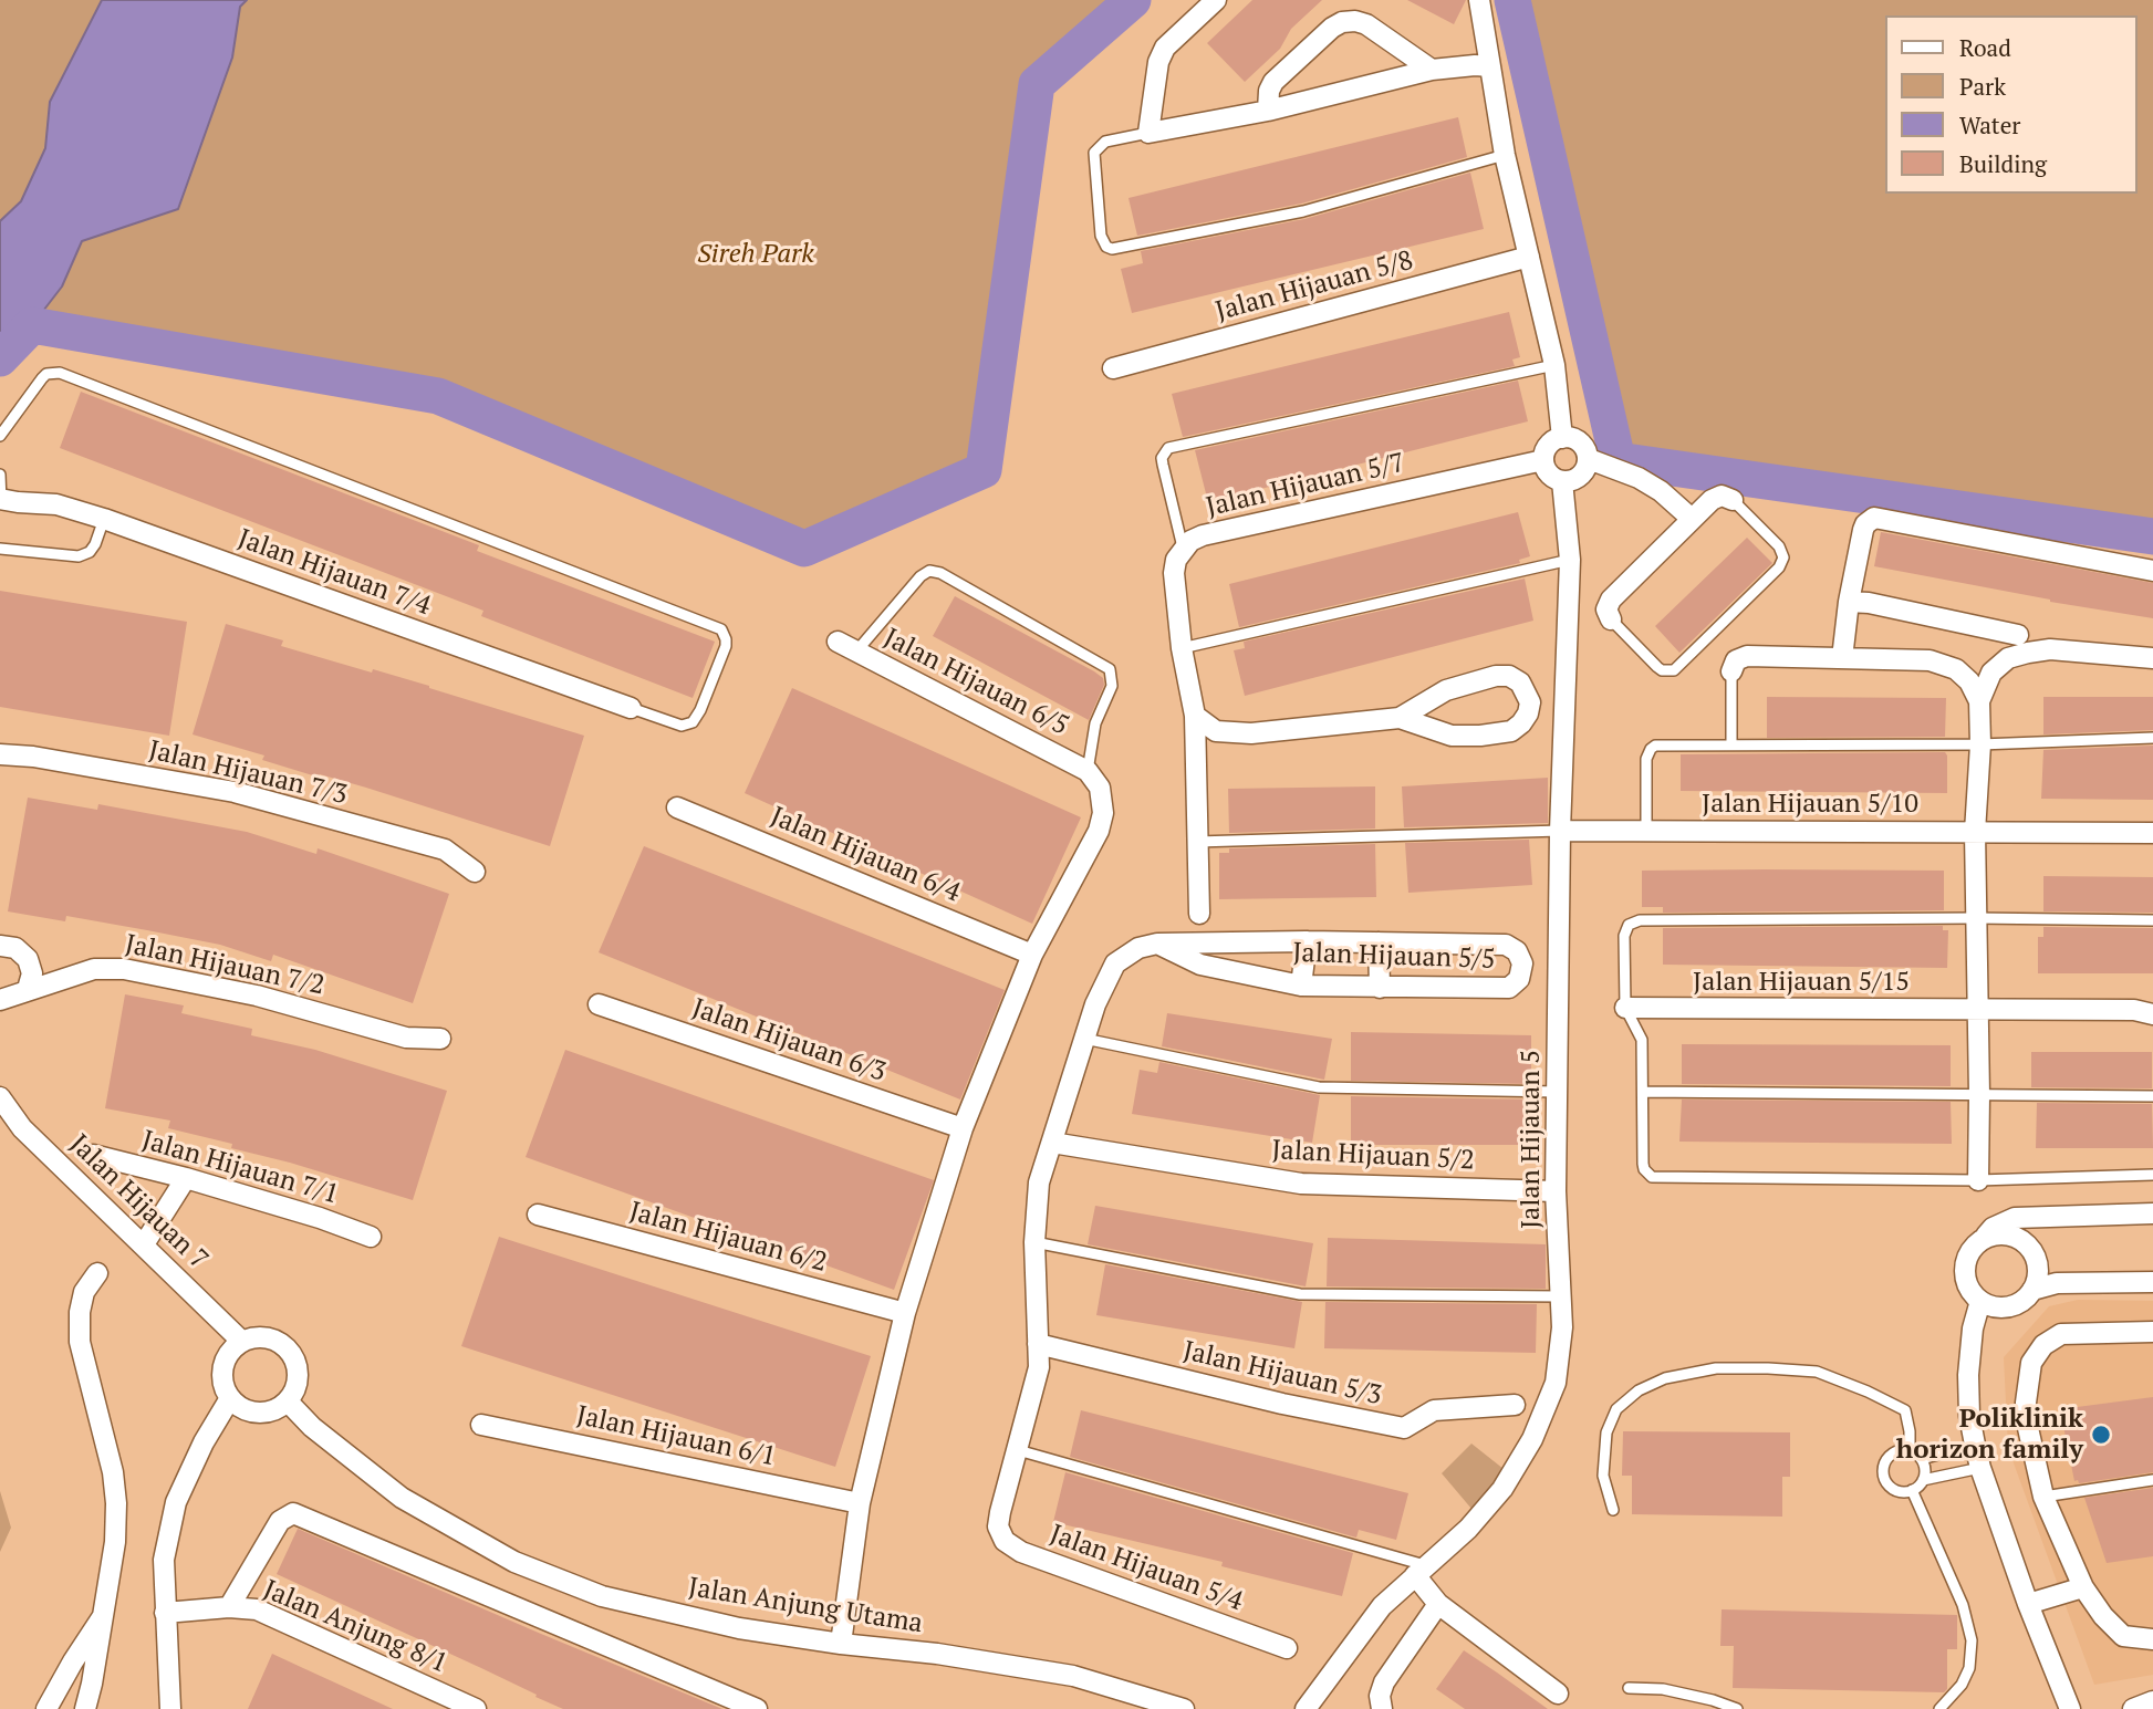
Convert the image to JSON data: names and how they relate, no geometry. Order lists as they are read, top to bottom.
{
  "streets": {
    "street": [
      "Jalan Hijauan 5/8",
      "Jalan Hijauan 5/7",
      "Jalan Hijauan 7/4",
      "Jalan Hijauan 6/5",
      "Jalan Hijauan 7/3",
      "Jalan Hijauan 5/10",
      "Jalan Hijauan 6/4",
      "Jalan Hijauan 5/5",
      "Jalan Hijauan 7/2",
      "Jalan Hijauan 5/15",
      "Jalan Hijauan 6/3",
      "Jalan Hijauan 5",
      "Jalan Hijauan 5/2",
      "Jalan Hijauan 7/1",
      "Jalan Hijauan 7",
      "Jalan Hijauan 6/2",
      "Jalan Hijauan 5/3",
      "Jalan Hijauan 6/1",
      "Jalan Hijauan 5/4",
      "Jalan Anjung Utama",
      "Jalan Anjung 8/1"
    ]
  },
  "crossings": [
    ["Jalan Hijauan 5/7", "Jalan Hijauan 5"],
    ["Jalan Hijauan 5/10", "Jalan Hijauan 5"],
    ["Jalan Hijauan 5/5", "Jalan Hijauan 5/2"],
    ["Jalan Hijauan 5/5", "Jalan Hijauan 5/3"],
    ["Jalan Hijauan 5/5", "Jalan Hijauan 5/4"],
    ["Jalan Hijauan 5", "Jalan Hijauan 5/2"],
    ["Jalan Hijauan 7", "Jalan Anjung Utama"]
  ],
  "parks": ["Sireh Park"],
  "places": ["Poliklinik horizon family"],
  "legend": [
    "Road",
    "Park",
    "Water",
    "Building"
  ]
}
